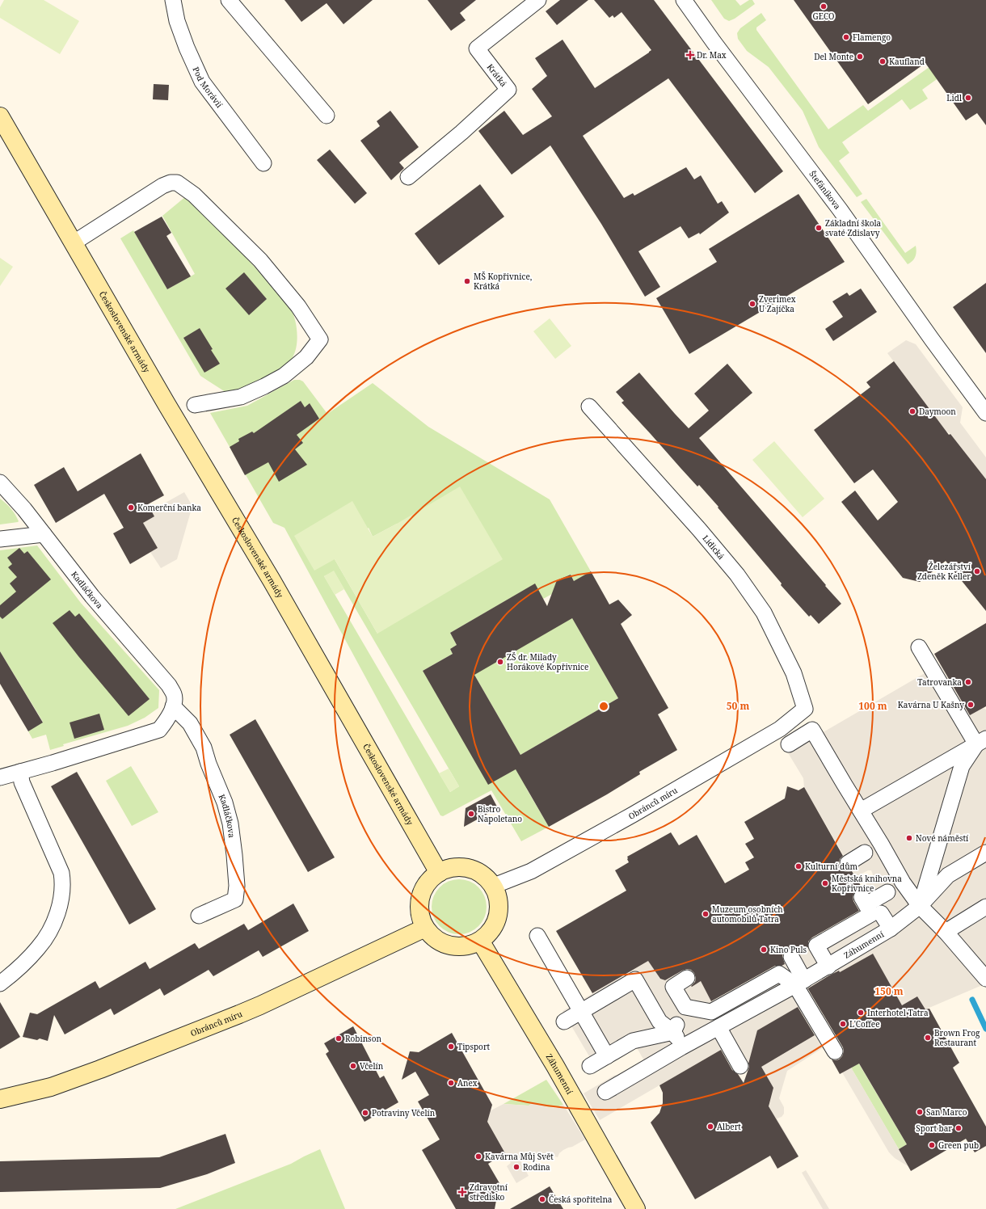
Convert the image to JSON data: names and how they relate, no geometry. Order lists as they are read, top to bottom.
{
  "streets": {
    "main road": ["Československé armády", "Obránců míru", "Záhumenní"],
    "street": [
      "Krátká",
      "Pod Morávií",
      "Štefánikova",
      "Lidická",
      "Kadláčkova"
    ]
  },
  "crossings": [
    ["Československé armády", "Obránců míru"],
    ["Československé armády", "Záhumenní"],
    ["Lidická", "Obránců míru"],
    ["Obránců míru", "Záhumenní"]
  ],
  "places": {
    "other": [
      "GECO",
      "Flamengo",
      "Del Monte",
      "Kaufland",
      "Lidl",
      "Základní škola svaté Zdislavy",
      "MŠ Kopřivnice, Krátká",
      "Zverimex U Zajíčka",
      "Daymoon",
      "Komerční banka",
      "Železářství Zdeněk Keller",
      "ZŠ dr. Milady Horákové Kopřivnice",
      "Tatrovanka",
      "Kavárna U Kašny",
      "Bistro Napoletano",
      "Nové náměstí",
      "Kulturní dům",
      "Městská knihovna Kopřivnice",
      "Muzeum osobních automobilů Tatra",
      "Kino Puls",
      "Interhotel Tatra",
      "L'Coffee",
      "Brown Frog Restaurant",
      "Robinson",
      "Tipsport",
      "Včelín",
      "Anex",
      "San Marco",
      "Potraviny Včelín",
      "Albert",
      "Sport bar",
      "Green pub",
      "Kavárna Můj Svět",
      "Rodina",
      "Česká spořitelna"
    ],
    "health": ["Dr. Max", "Zdravotní středisko"]
  },
  "rings": ["50 m", "100 m", "150 m"]
}
